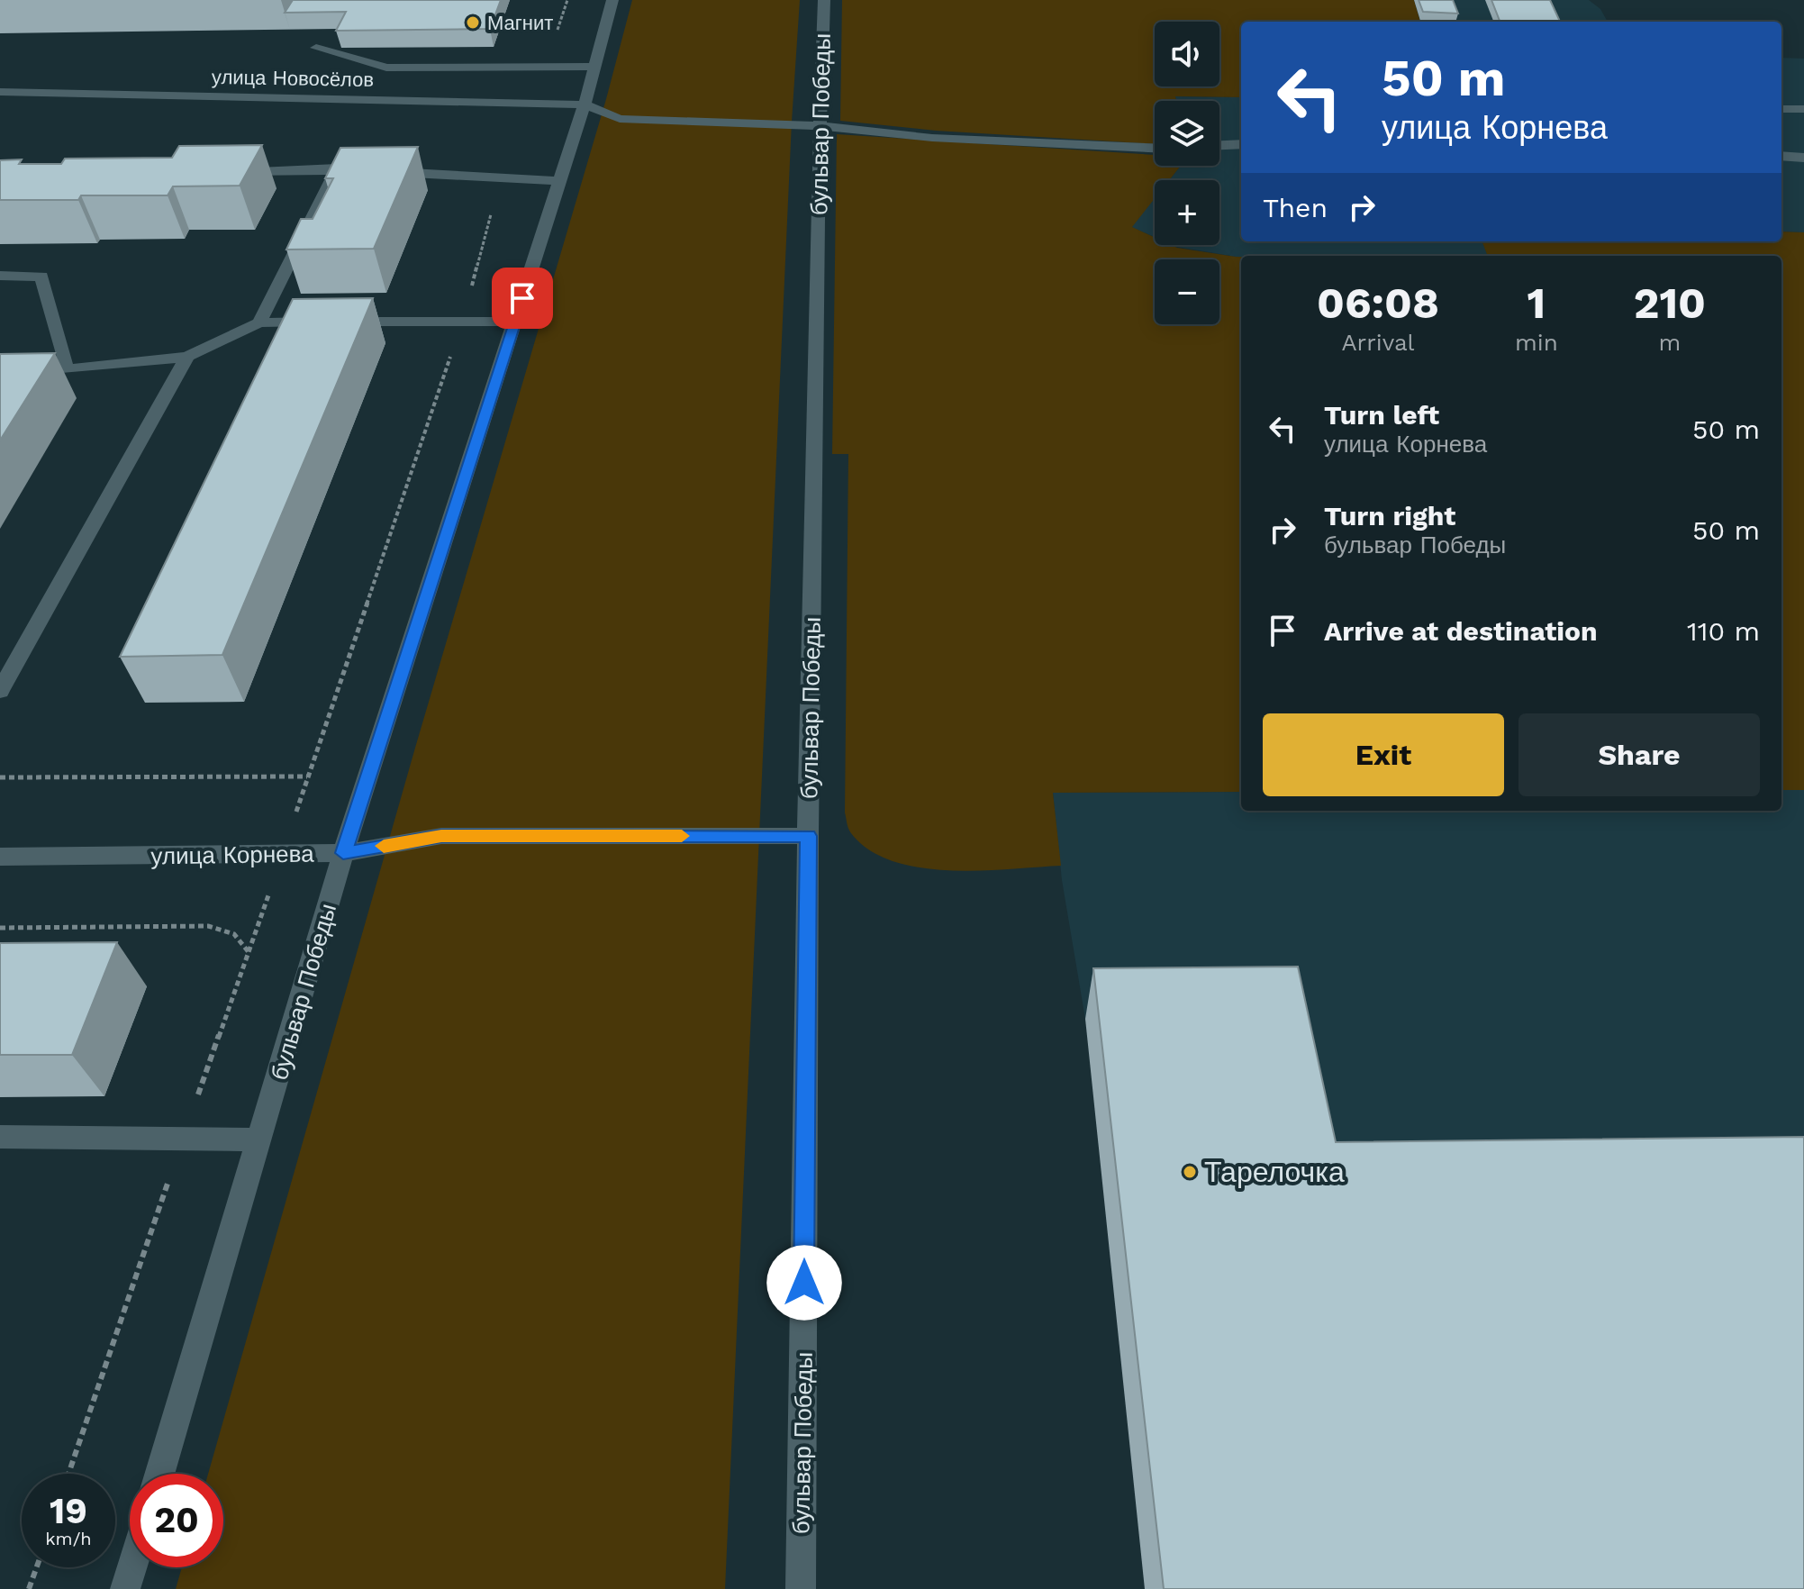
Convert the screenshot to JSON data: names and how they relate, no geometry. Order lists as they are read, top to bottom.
{
  "streets": {
    "street": ["улица Новосёлов", "бульвар Победы", "улица Корнева"]
  },
  "crossings": [
    ["улица Новосёлов", "бульвар Победы"],
    ["бульвар Победы", "улица Корнева"]
  ],
  "places": ["Магнит", "Тарелочка"],
  "page": {
    "map_buttons": ["+", "−"],
    "turn": ["50 m", "улица Корнева"],
    "then": "Then",
    "eta": [
      "06:08",
      "Arrival",
      "1",
      "min",
      "210",
      "m"
    ],
    "list": [
      {
        "name": "Turn left",
        "note": "улица Корнева",
        "value": "50 m"
      },
      {
        "name": "Turn right",
        "note": "бульвар Победы",
        "value": "50 m"
      },
      {
        "name": "Arrive at destination",
        "value": "110 m"
      }
    ],
    "buttons": ["Exit", "Share"],
    "speed": "19 km/h",
    "limit": "20"
  }
}
